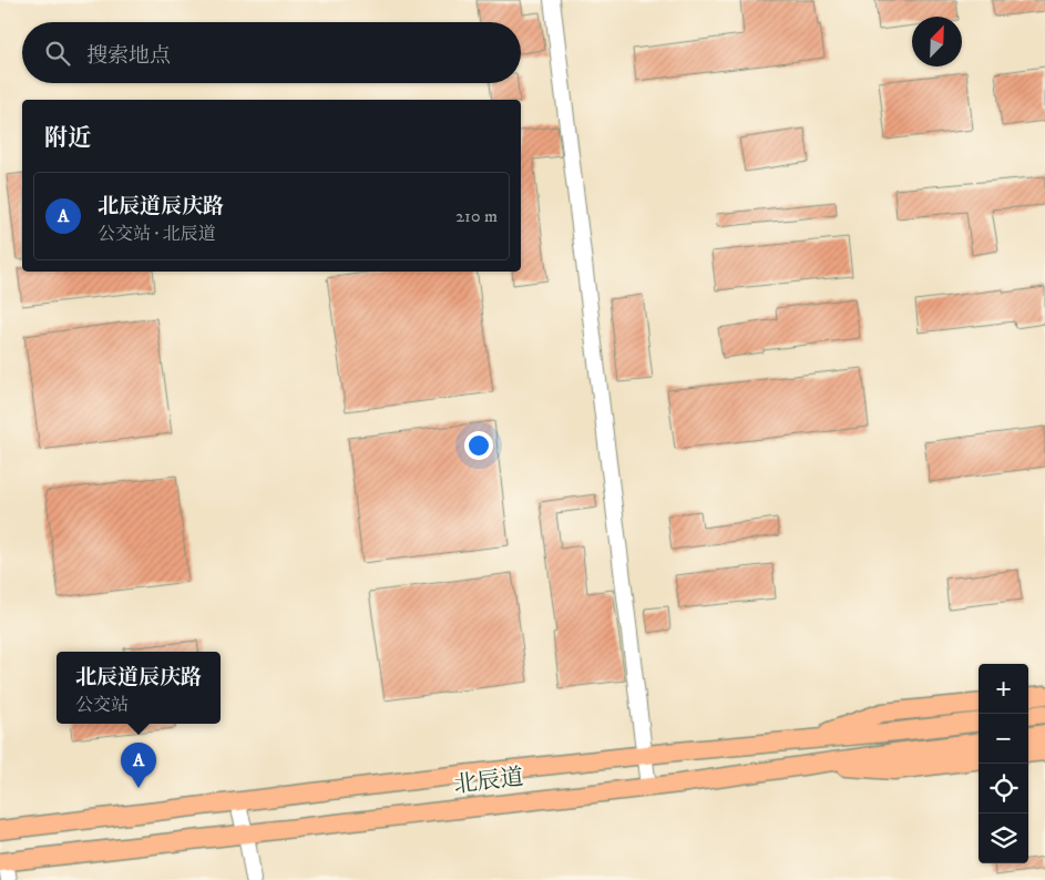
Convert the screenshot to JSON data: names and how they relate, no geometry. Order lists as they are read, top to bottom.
{
  "streets": {
    "main road": ["北辰道"]
  },
  "north": "top right",
  "page": {
    "search": "搜索地点",
    "heading": "附近",
    "list": [
      {
        "mark": "A",
        "name": "北辰道辰庆路",
        "note": "公交站 · 北辰道",
        "value": "210 m"
      }
    ],
    "popup": ["北辰道辰庆路", "公交站"],
    "map_buttons": ["+", "−"],
    "pins": "A"
  }
}
